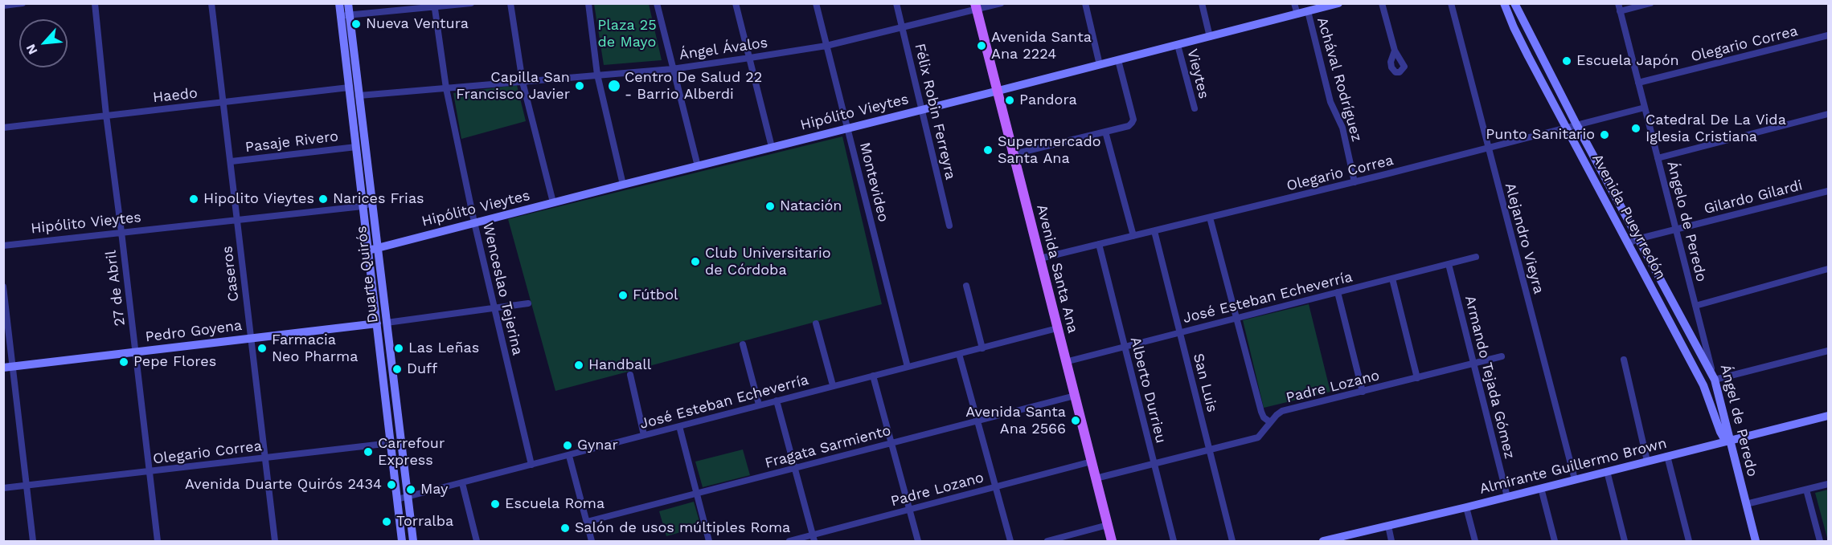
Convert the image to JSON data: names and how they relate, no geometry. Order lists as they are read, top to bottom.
{
  "streets": {
    "main road": [
      "Hipólito Vieytes",
      "Avenida Pueyrredón",
      "Avenida Santa Ana",
      "Duarte Quirós",
      "Pedro Goyena",
      "Ángel de Peredo",
      "Almirante Guillermo Brown"
    ],
    "street": [
      "Olegario Correa",
      "Ángel Ávalos",
      "Vieytes",
      "Achával Rodríguez",
      "Haedo",
      "Félix Robin Ferreyra",
      "Pasaje Rivero",
      "Montevideo",
      "Gilardo Gilardi",
      "Ángelo de Peredo",
      "Alejandro Vieyra",
      "Caseros",
      "27 de Abril",
      "Wenceslao Tejerina",
      "José Esteban Echeverría",
      "Armando Tejada Gómez",
      "San Luis",
      "Padre Lozano",
      "Alberto Durrieu",
      "Fragata Sarmiento"
    ]
  },
  "crossings": [
    ["Olegario Correa", "Achával Rodríguez"],
    ["Olegario Correa", "Avenida Pueyrredón"],
    ["Olegario Correa", "Ángelo de Peredo"],
    ["Olegario Correa", "Alejandro Vieyra"],
    ["Olegario Correa", "Avenida Santa Ana"],
    ["Olegario Correa", "Caseros"],
    ["Olegario Correa", "Duarte Quirós"],
    ["Olegario Correa", "27 de Abril"],
    ["Olegario Correa", "San Luis"],
    ["Olegario Correa", "Alberto Durrieu"],
    ["Ángel Ávalos", "Félix Robin Ferreyra"],
    ["Ángel Ávalos", "Montevideo"],
    ["Ángel Ávalos", "Avenida Santa Ana"],
    ["Ángel Ávalos", "Duarte Quirós"],
    ["Ángel Ávalos", "Wenceslao Tejerina"],
    ["Vieytes", "Hipólito Vieytes"],
    ["Achával Rodríguez", "Hipólito Vieytes"],
    ["Haedo", "Caseros"],
    ["Haedo", "Duarte Quirós"],
    ["Haedo", "27 de Abril"],
    ["Félix Robin Ferreyra", "Hipólito Vieytes"],
    ["Hipólito Vieytes", "Montevideo"],
    ["Hipólito Vieytes", "Avenida Santa Ana"],
    ["Hipólito Vieytes", "Caseros"],
    ["Hipólito Vieytes", "Duarte Quirós"],
    ["Hipólito Vieytes", "27 de Abril"],
    ["Hipólito Vieytes", "Wenceslao Tejerina"],
    ["Pasaje Rivero", "Caseros"],
    ["Pasaje Rivero", "Duarte Quirós"],
    ["Montevideo", "José Esteban Echeverría"],
    ["Gilardo Gilardi", "Avenida Pueyrredón"],
    ["Gilardo Gilardi", "Ángelo de Peredo"],
    ["Avenida Pueyrredón", "Ángel de Peredo"],
    ["Avenida Pueyrredón", "Almirante Guillermo Brown"],
    ["Ángelo de Peredo", "Ángel de Peredo"],
    ["Alejandro Vieyra", "Almirante Guillermo Brown"],
    ["Avenida Santa Ana", "José Esteban Echeverría"],
    ["Avenida Santa Ana", "Padre Lozano"],
    ["Avenida Santa Ana", "Fragata Sarmiento"],
    ["Caseros", "Pedro Goyena"],
    ["Duarte Quirós", "José Esteban Echeverría"],
    ["Duarte Quirós", "Pedro Goyena"],
    ["27 de Abril", "Pedro Goyena"],
    ["Wenceslao Tejerina", "José Esteban Echeverría"],
    ["José Esteban Echeverría", "Armando Tejada Gómez"],
    ["José Esteban Echeverría", "San Luis"],
    ["José Esteban Echeverría", "Alberto Durrieu"],
    ["Armando Tejada Gómez", "Padre Lozano"],
    ["Armando Tejada Gómez", "Almirante Guillermo Brown"],
    ["San Luis", "Padre Lozano"],
    ["Padre Lozano", "Alberto Durrieu"],
    ["Ángel de Peredo", "Almirante Guillermo Brown"]
  ],
  "parks": ["Plaza 25 de Mayo"],
  "places": [
    "Nueva Ventura",
    "Avenida Santa Ana 2224",
    "Escuela Japón",
    "Capilla San Francisco Javier",
    "Centro De Salud 22 - Barrio Alberdi",
    "Pandora",
    "Catedral De La Vida Iglesia Cristiana",
    "Punto Sanitario",
    "Supermercado Santa Ana",
    "Hipolito Vieytes",
    "Narices Frias",
    "Natación",
    "Club Universitario de Córdoba",
    "Fútbol",
    "Farmacia Neo Pharma",
    "Las Leñas",
    "Pepe Flores",
    "Handball",
    "Duff",
    "Avenida Santa Ana 2566",
    "Gynar",
    "Carrefour Express",
    "Avenida Duarte Quirós 2434",
    "May",
    "Escuela Roma",
    "Torralba",
    "Salón de usos múltiples Roma"
  ],
  "north": "bottom left"
}
